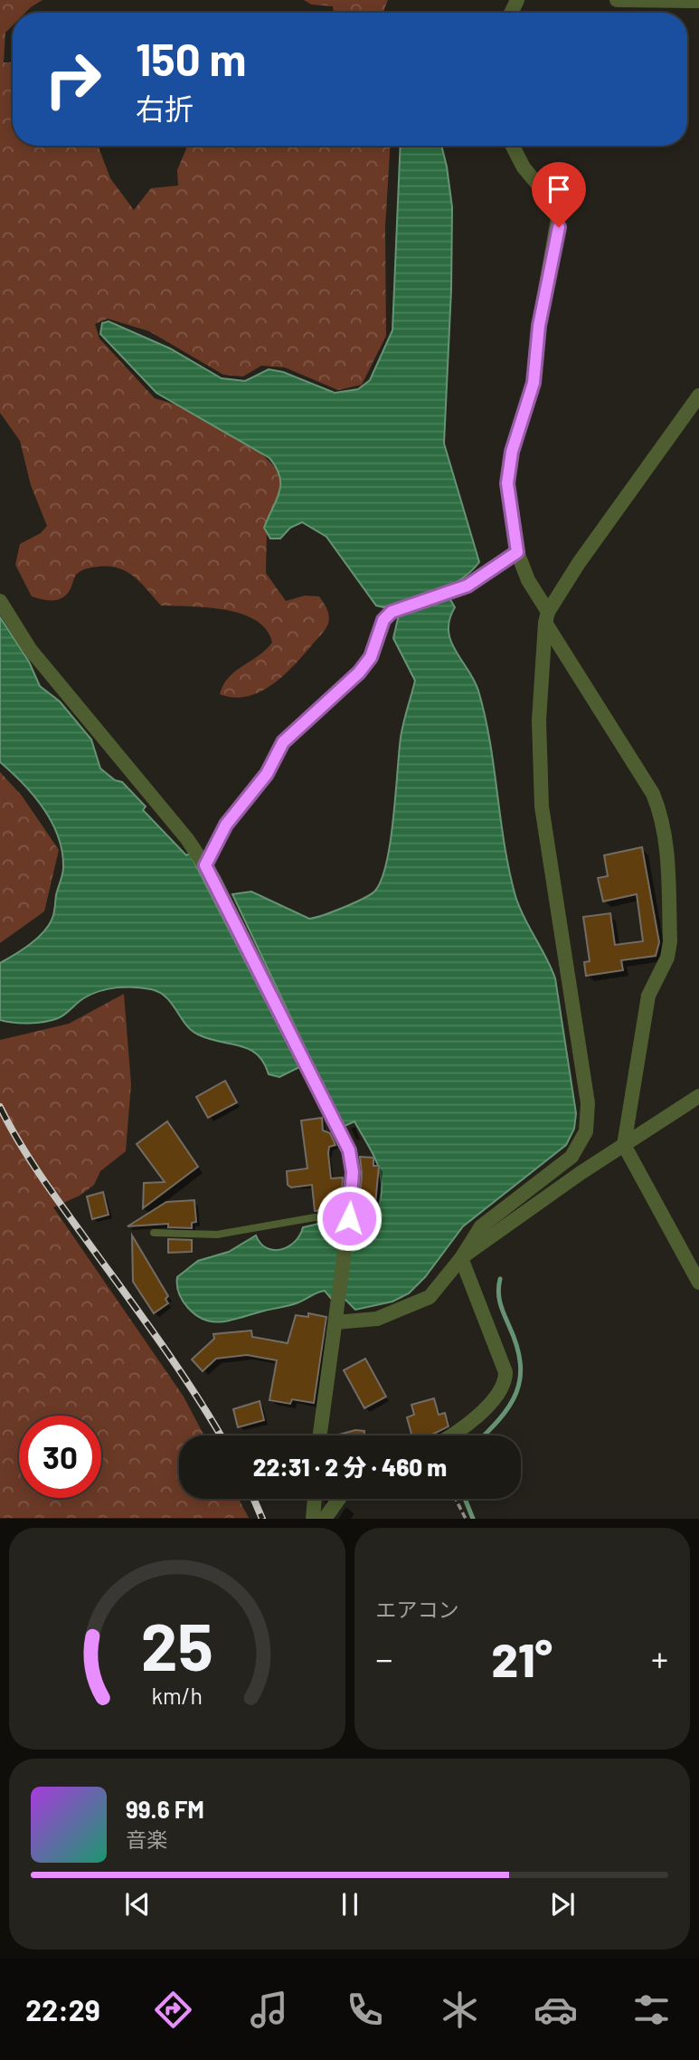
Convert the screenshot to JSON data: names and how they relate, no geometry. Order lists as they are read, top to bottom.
{
  "page": {
    "turn": ["150 m", "右折"],
    "limit": "30",
    "trip": "22:31 · 2 分 · 460 m",
    "tile": "エアコン",
    "heat": ["−", "21°", "+"],
    "song": ["99.6 FM", "音楽"],
    "tabs": "22:29",
    "gauge": ["25", "km/h"]
  }
}
